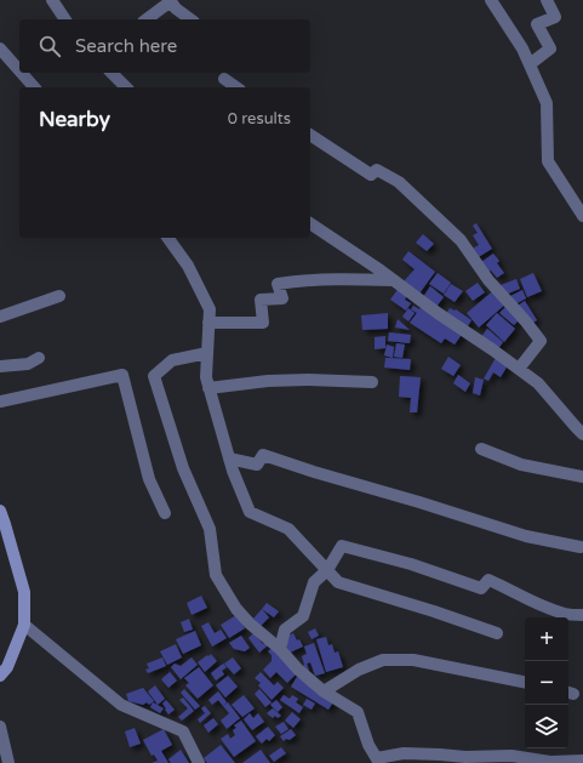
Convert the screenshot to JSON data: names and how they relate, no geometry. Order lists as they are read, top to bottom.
{
  "page": {
    "search": "Search here",
    "heading": ["Nearby", "0 results"],
    "map_buttons": ["+", "−"]
  }
}
